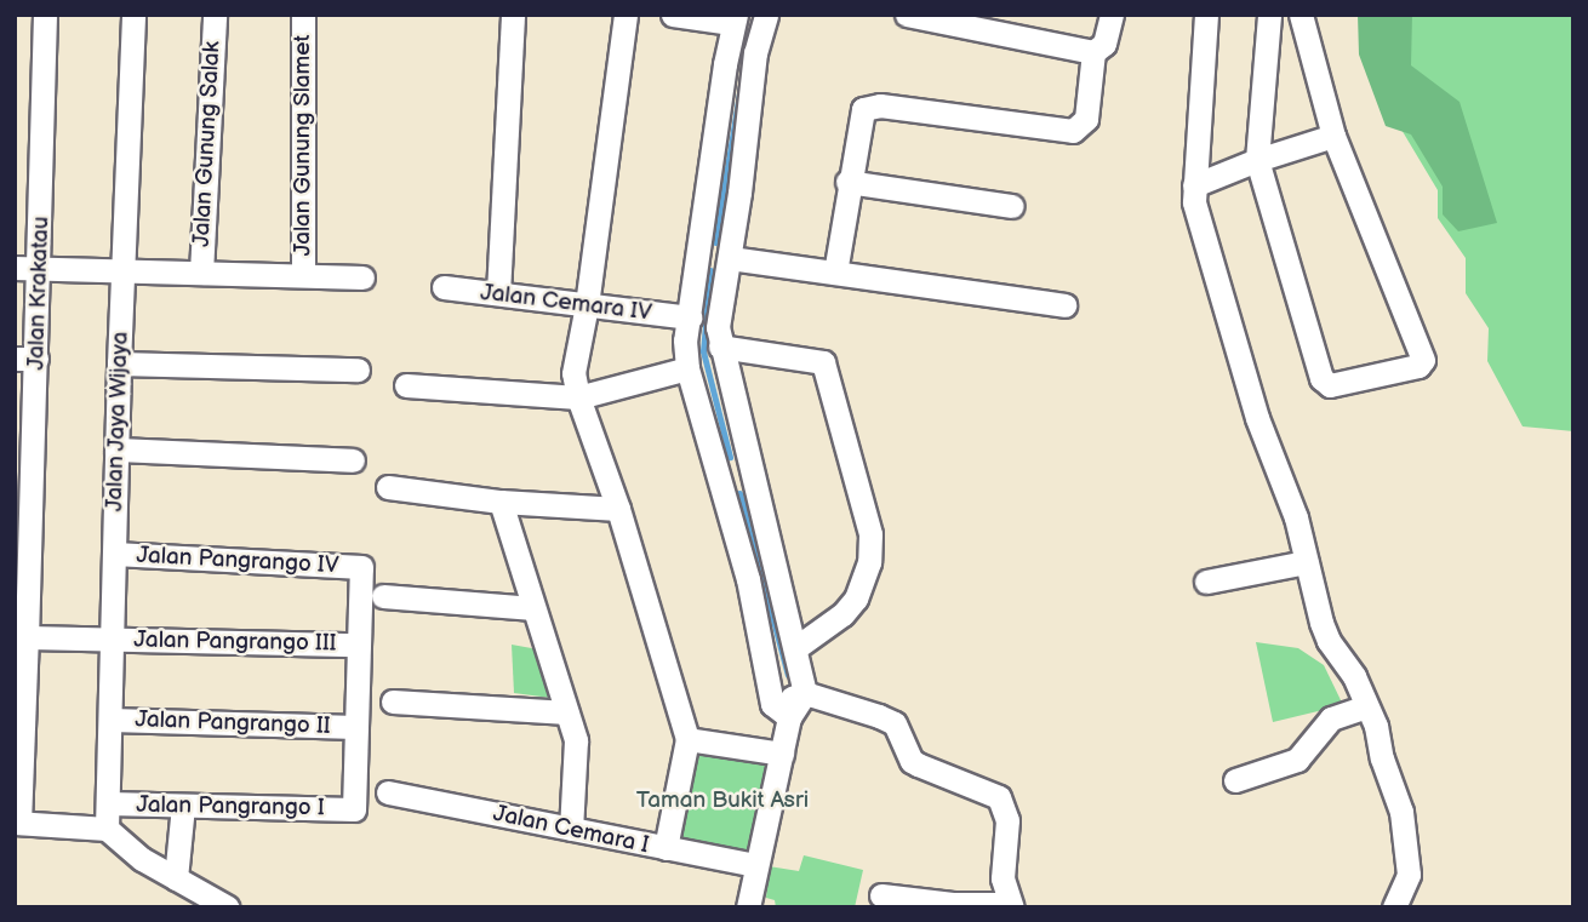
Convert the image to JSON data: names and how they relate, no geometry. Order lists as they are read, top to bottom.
{
  "streets": {
    "street": [
      "Jalan Gunung Salak",
      "Jalan Gunung Slamet",
      "Jalan Krakatau",
      "Jalan Cemara IV",
      "Jalan Jaya Wijaya",
      "Jalan Pangrango IV",
      "Jalan Pangrango III",
      "Jalan Pangrango II",
      "Jalan Pangrango I",
      "Jalan Cemara I"
    ]
  },
  "crossings": [
    ["Jalan Jaya Wijaya", "Jalan Pangrango IV"],
    ["Jalan Jaya Wijaya", "Jalan Pangrango III"],
    ["Jalan Jaya Wijaya", "Jalan Pangrango II"],
    ["Jalan Jaya Wijaya", "Jalan Pangrango I"],
    ["Jalan Pangrango IV", "Jalan Pangrango III"],
    ["Jalan Pangrango II", "Jalan Pangrango I"]
  ],
  "parks": ["Taman Bukit Asri"]
}
